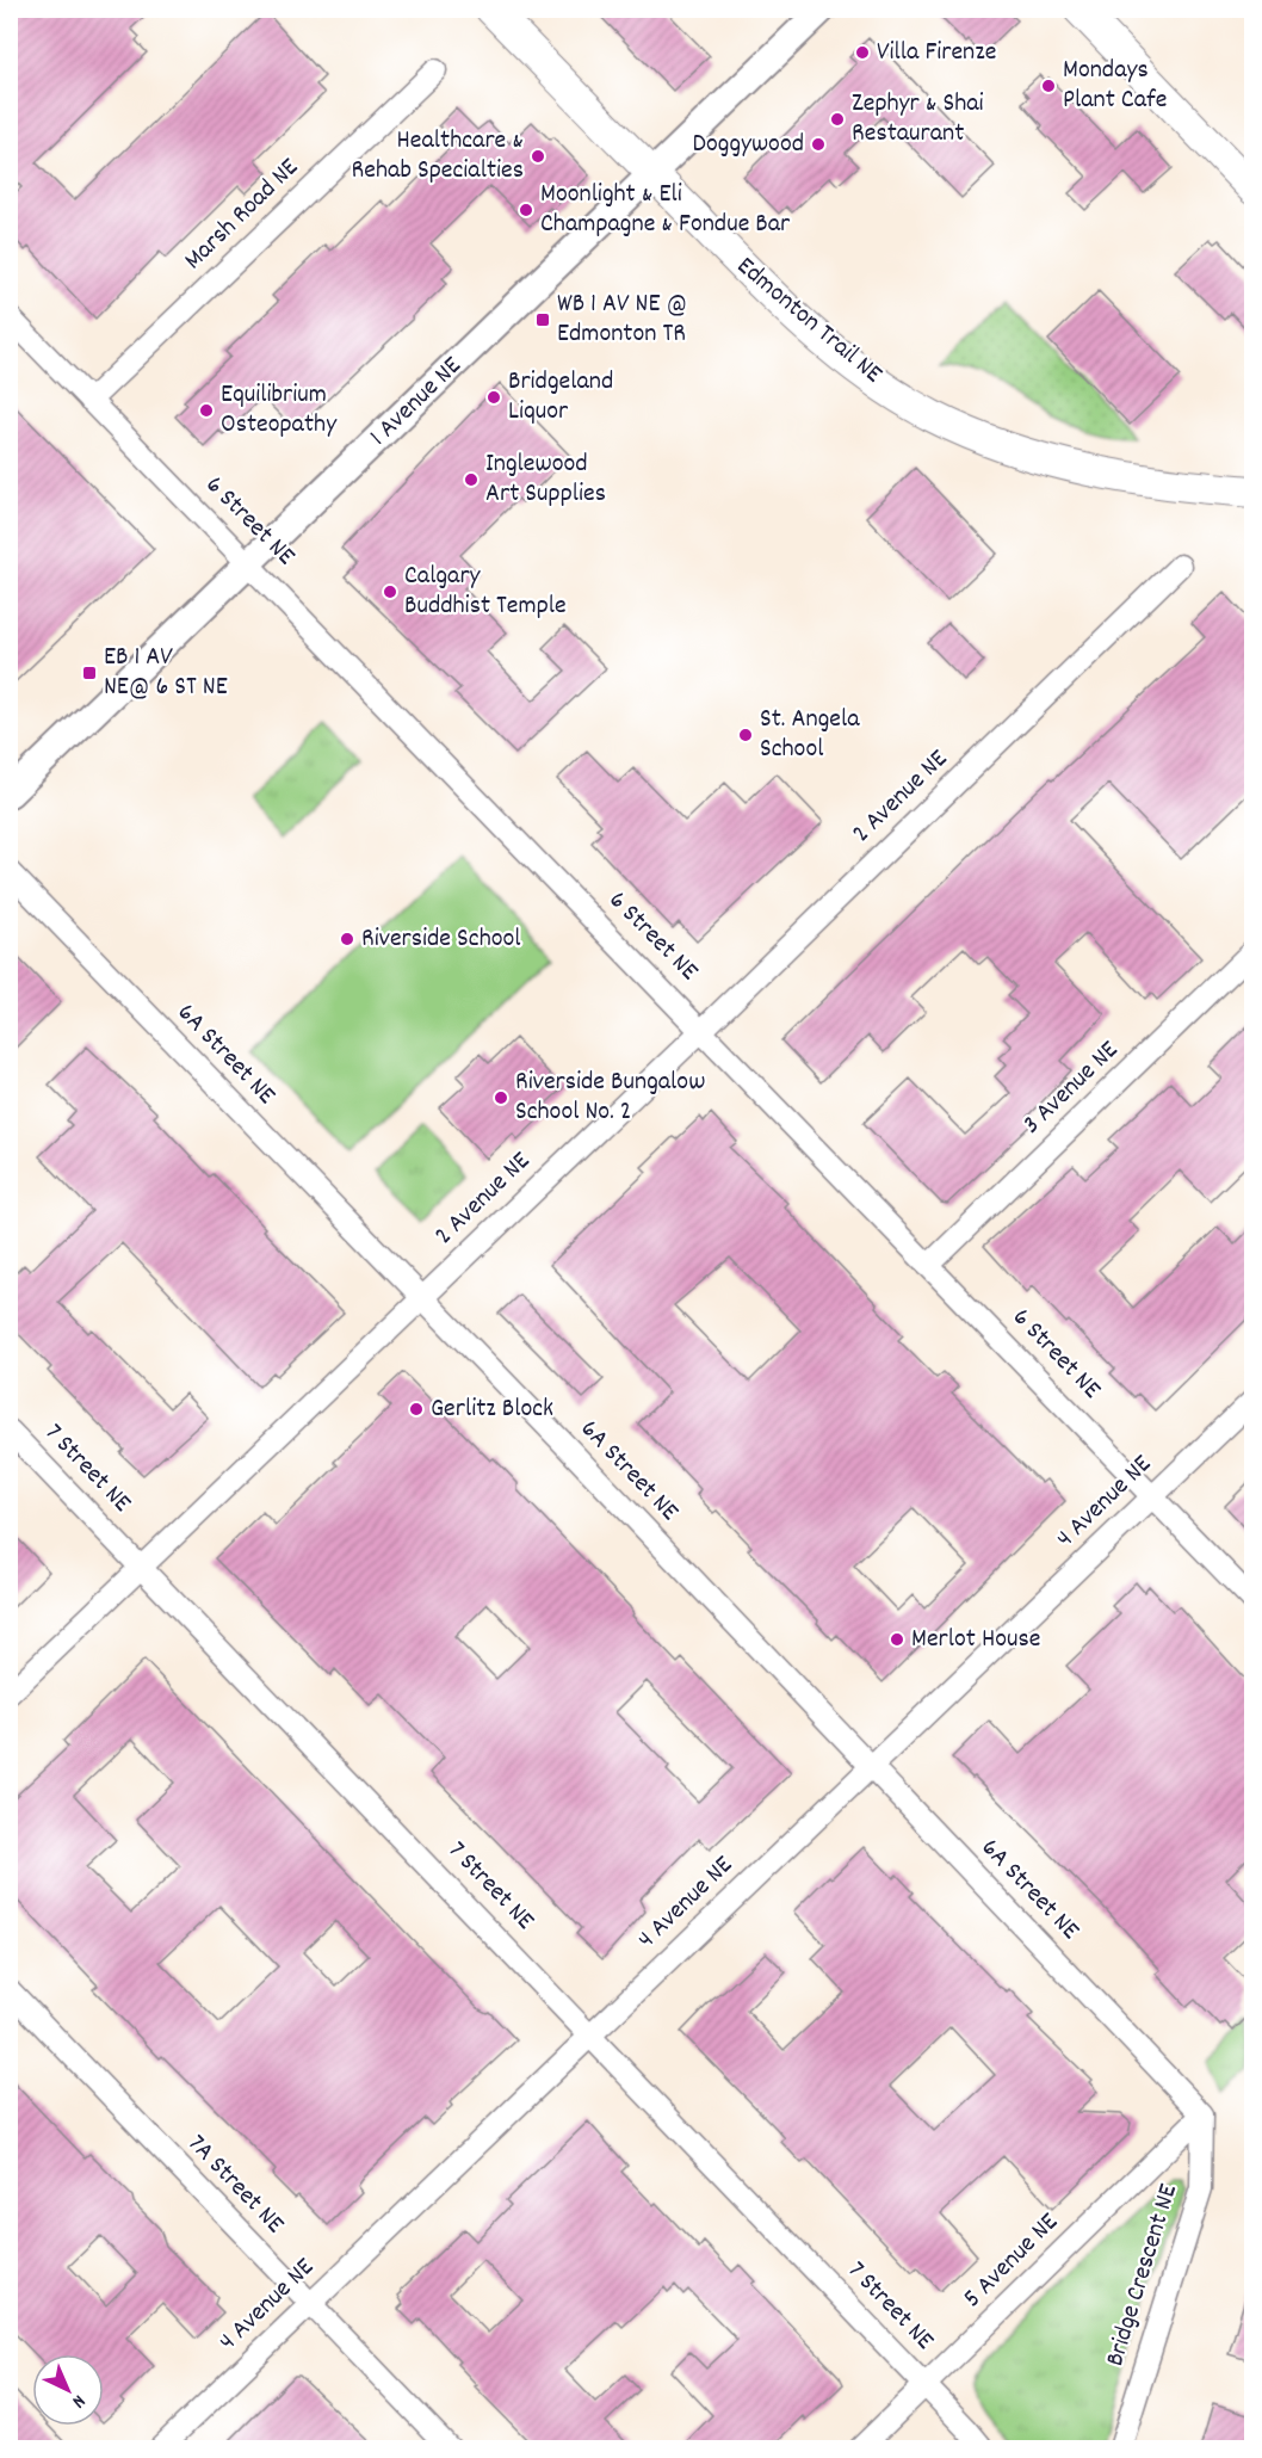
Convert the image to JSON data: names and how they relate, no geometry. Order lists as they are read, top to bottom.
{
  "streets": {
    "main road": ["Edmonton Trail NE"],
    "street": [
      "Marsh Road NE",
      "1 Avenue NE",
      "6 Street NE",
      "2 Avenue NE",
      "6A Street NE",
      "3 Avenue NE",
      "7 Street NE",
      "4 Avenue NE",
      "7A Street NE",
      "5 Avenue NE",
      "Bridge Crescent NE"
    ]
  },
  "crossings": [
    ["Marsh Road NE", "6 Street NE"],
    ["Edmonton Trail NE", "1 Avenue NE"],
    ["1 Avenue NE", "6 Street NE"],
    ["6 Street NE", "2 Avenue NE"],
    ["6 Street NE", "3 Avenue NE"],
    ["6 Street NE", "4 Avenue NE"],
    ["2 Avenue NE", "6A Street NE"],
    ["2 Avenue NE", "7 Street NE"],
    ["6A Street NE", "4 Avenue NE"],
    ["6A Street NE", "5 Avenue NE"],
    ["6A Street NE", "Bridge Crescent NE"],
    ["7 Street NE", "4 Avenue NE"],
    ["7 Street NE", "5 Avenue NE"],
    ["4 Avenue NE", "7A Street NE"],
    ["5 Avenue NE", "Bridge Crescent NE"]
  ],
  "places": {
    "other": [
      "Villa Firenze",
      "Mondays Plant Cafe",
      "Zephyr & Shai Restaurant",
      "Doggywood",
      "Healthcare & Rehab Specialties",
      "Moonlight & Eli Champagne & Fondue Bar",
      "Bridgeland Liquor",
      "Equilibrium Osteopathy",
      "Inglewood Art Supplies",
      "Calgary Buddhist Temple",
      "St. Angela School",
      "Riverside School",
      "Riverside Bungalow School No. 2",
      "Gerlitz Block",
      "Merlot House"
    ],
    "transit": ["WB 1 AV NE @ Edmonton TR", "EB 1 AV NE@ 6 ST NE"]
  },
  "north": "bottom right"
}
